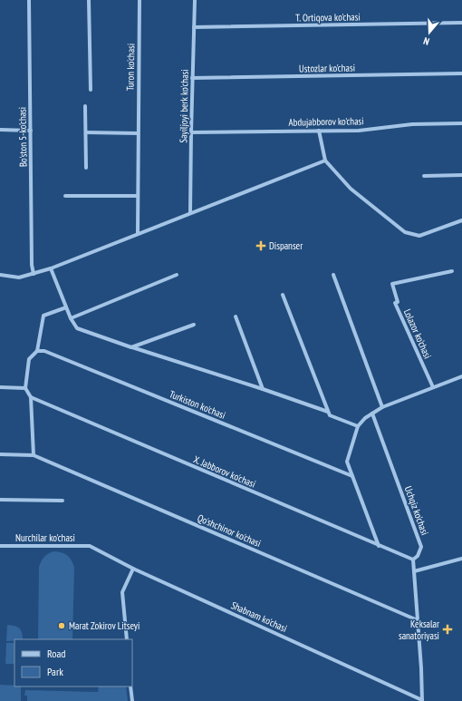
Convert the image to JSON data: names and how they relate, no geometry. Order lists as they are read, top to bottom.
{
  "streets": {
    "street": [
      "T. Ortiqova ko'chasi",
      "Turon ko'chasi",
      "Ustozlar ko'chasi",
      "Sayiljoyi berk ko'chasi",
      "Abdujabborov ko'chasi",
      "Bo'ston 5-ko'chasi",
      "Lolazor ko'chasi",
      "Turkiston ko'chasi",
      "X. Jabborov ko'chasi",
      "Uchqiz ko'chasi",
      "Qo'shchinor ko'chasi",
      "Nurchilar ko'chasi",
      "Shabnam ko'chasi"
    ]
  },
  "crossings": [
    ["T. Ortiqova ko'chasi", "Sayiljoyi berk ko'chasi"],
    ["Ustozlar ko'chasi", "Sayiljoyi berk ko'chasi"],
    ["Sayiljoyi berk ko'chasi", "Abdujabborov ko'chasi"],
    ["X. Jabborov ko'chasi", "Uchqiz ko'chasi"],
    ["Nurchilar ko'chasi", "Shabnam ko'chasi"]
  ],
  "places": {
    "health": ["Dispanser", "Keksalar sanatoriyasi"],
    "other": ["Marat Zokirov Litseyi"]
  },
  "legend": ["Road", "Park"],
  "north": "bottom"
}
